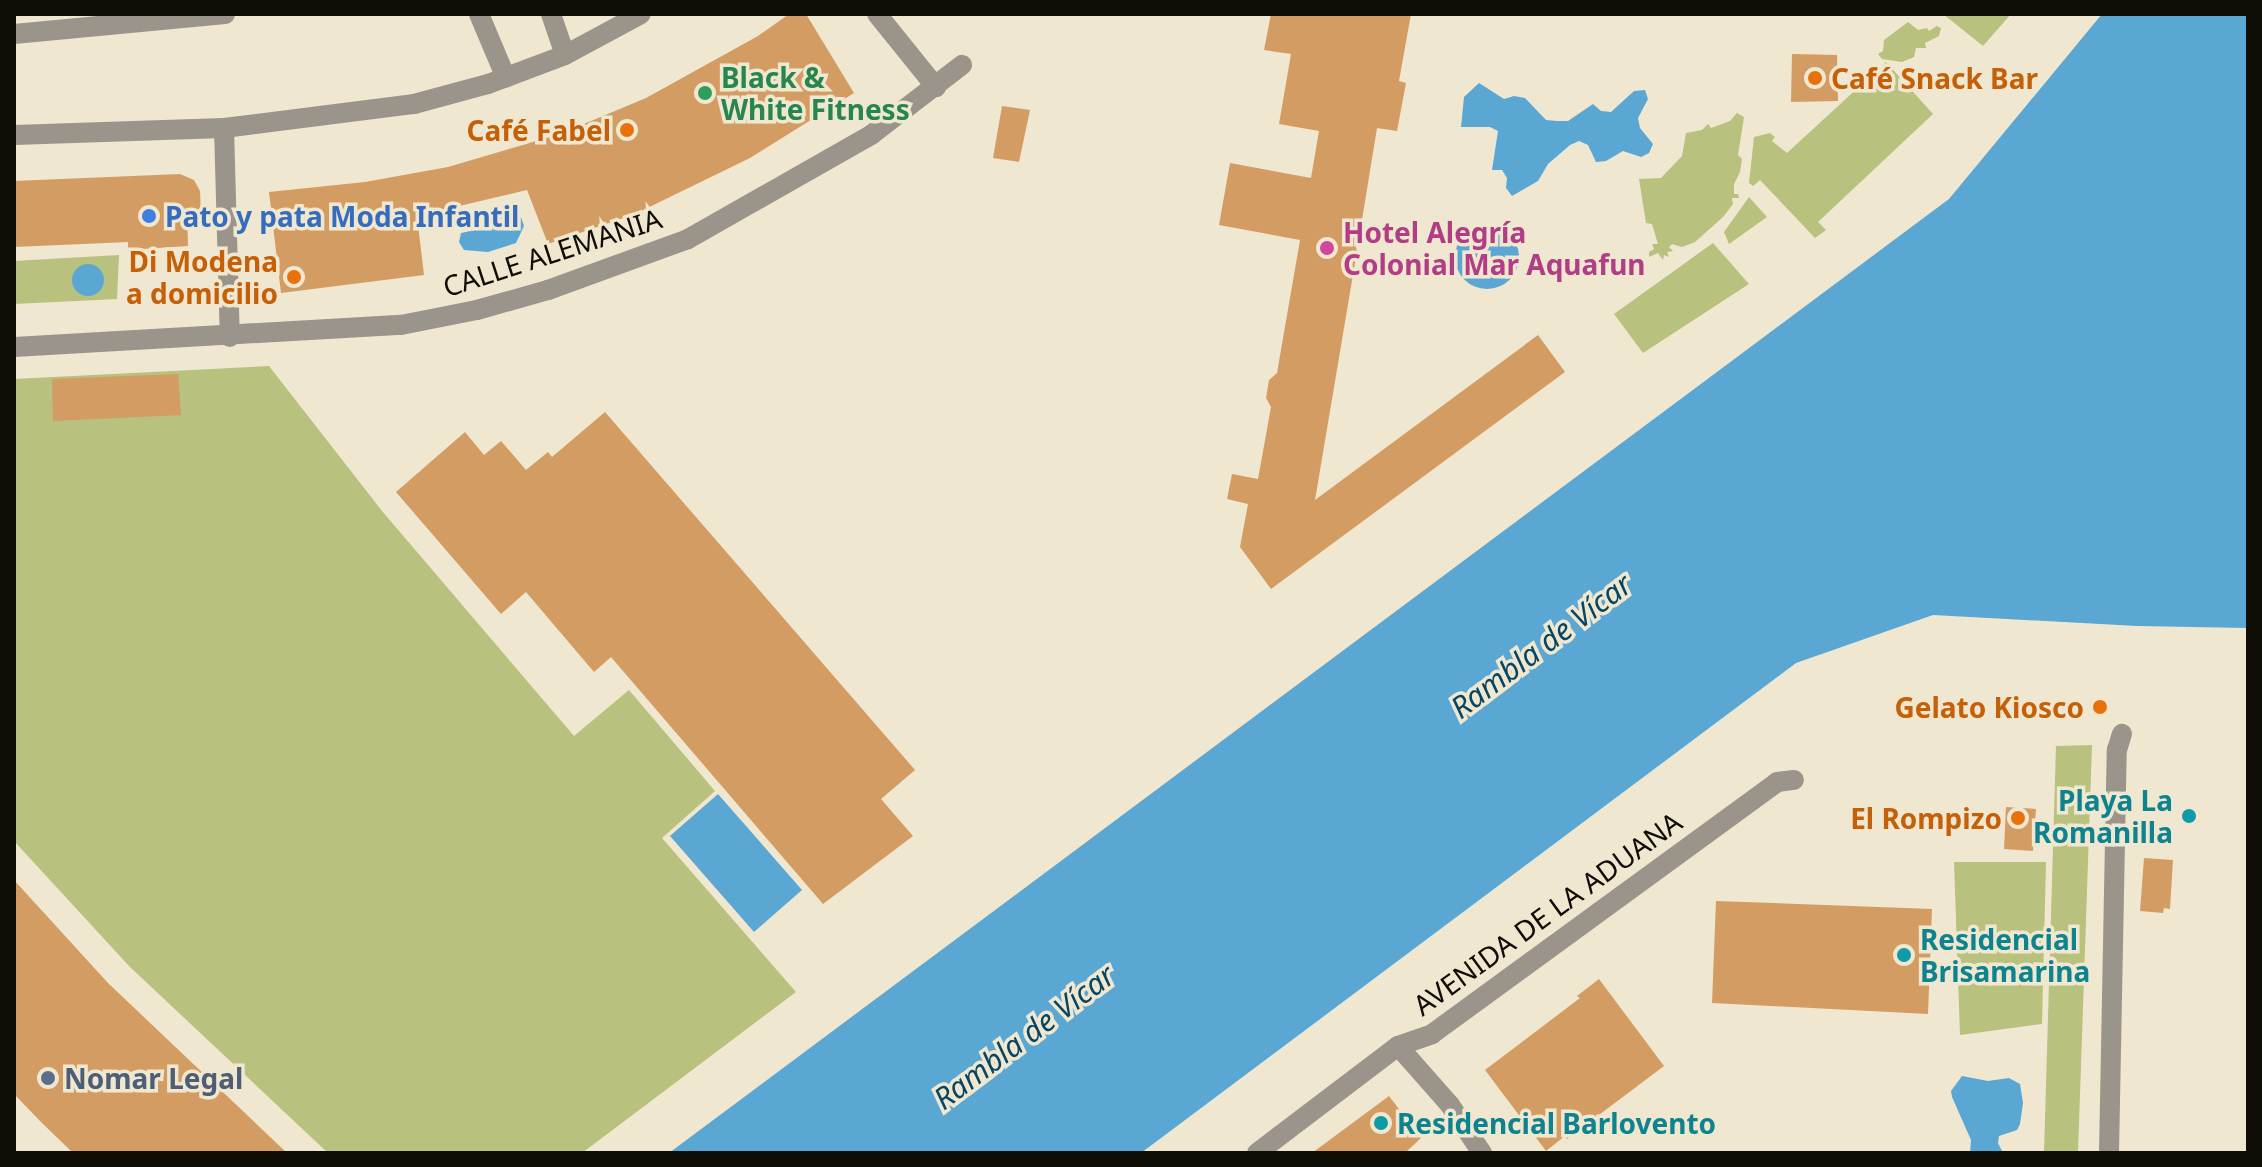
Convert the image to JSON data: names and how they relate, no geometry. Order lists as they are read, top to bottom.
{
  "streets": {
    "street": ["CALLE ALEMANIA", "AVENIDA DE LA ADUANA"]
  },
  "water": ["Rambla de Vícar"],
  "places": [
    "Café Snack Bar",
    "Black & White Fitness",
    "Café Fabel",
    "Pato y pata Moda Infantil",
    "Hotel Alegría Colonial Mar Aquafun",
    "Di Modena a domicilio",
    "Gelato Kiosco",
    "Playa La Romanilla",
    "El Rompizo",
    "Residencial Brisamarina",
    "Nomar Legal",
    "Residencial Barlovento"
  ]
}
